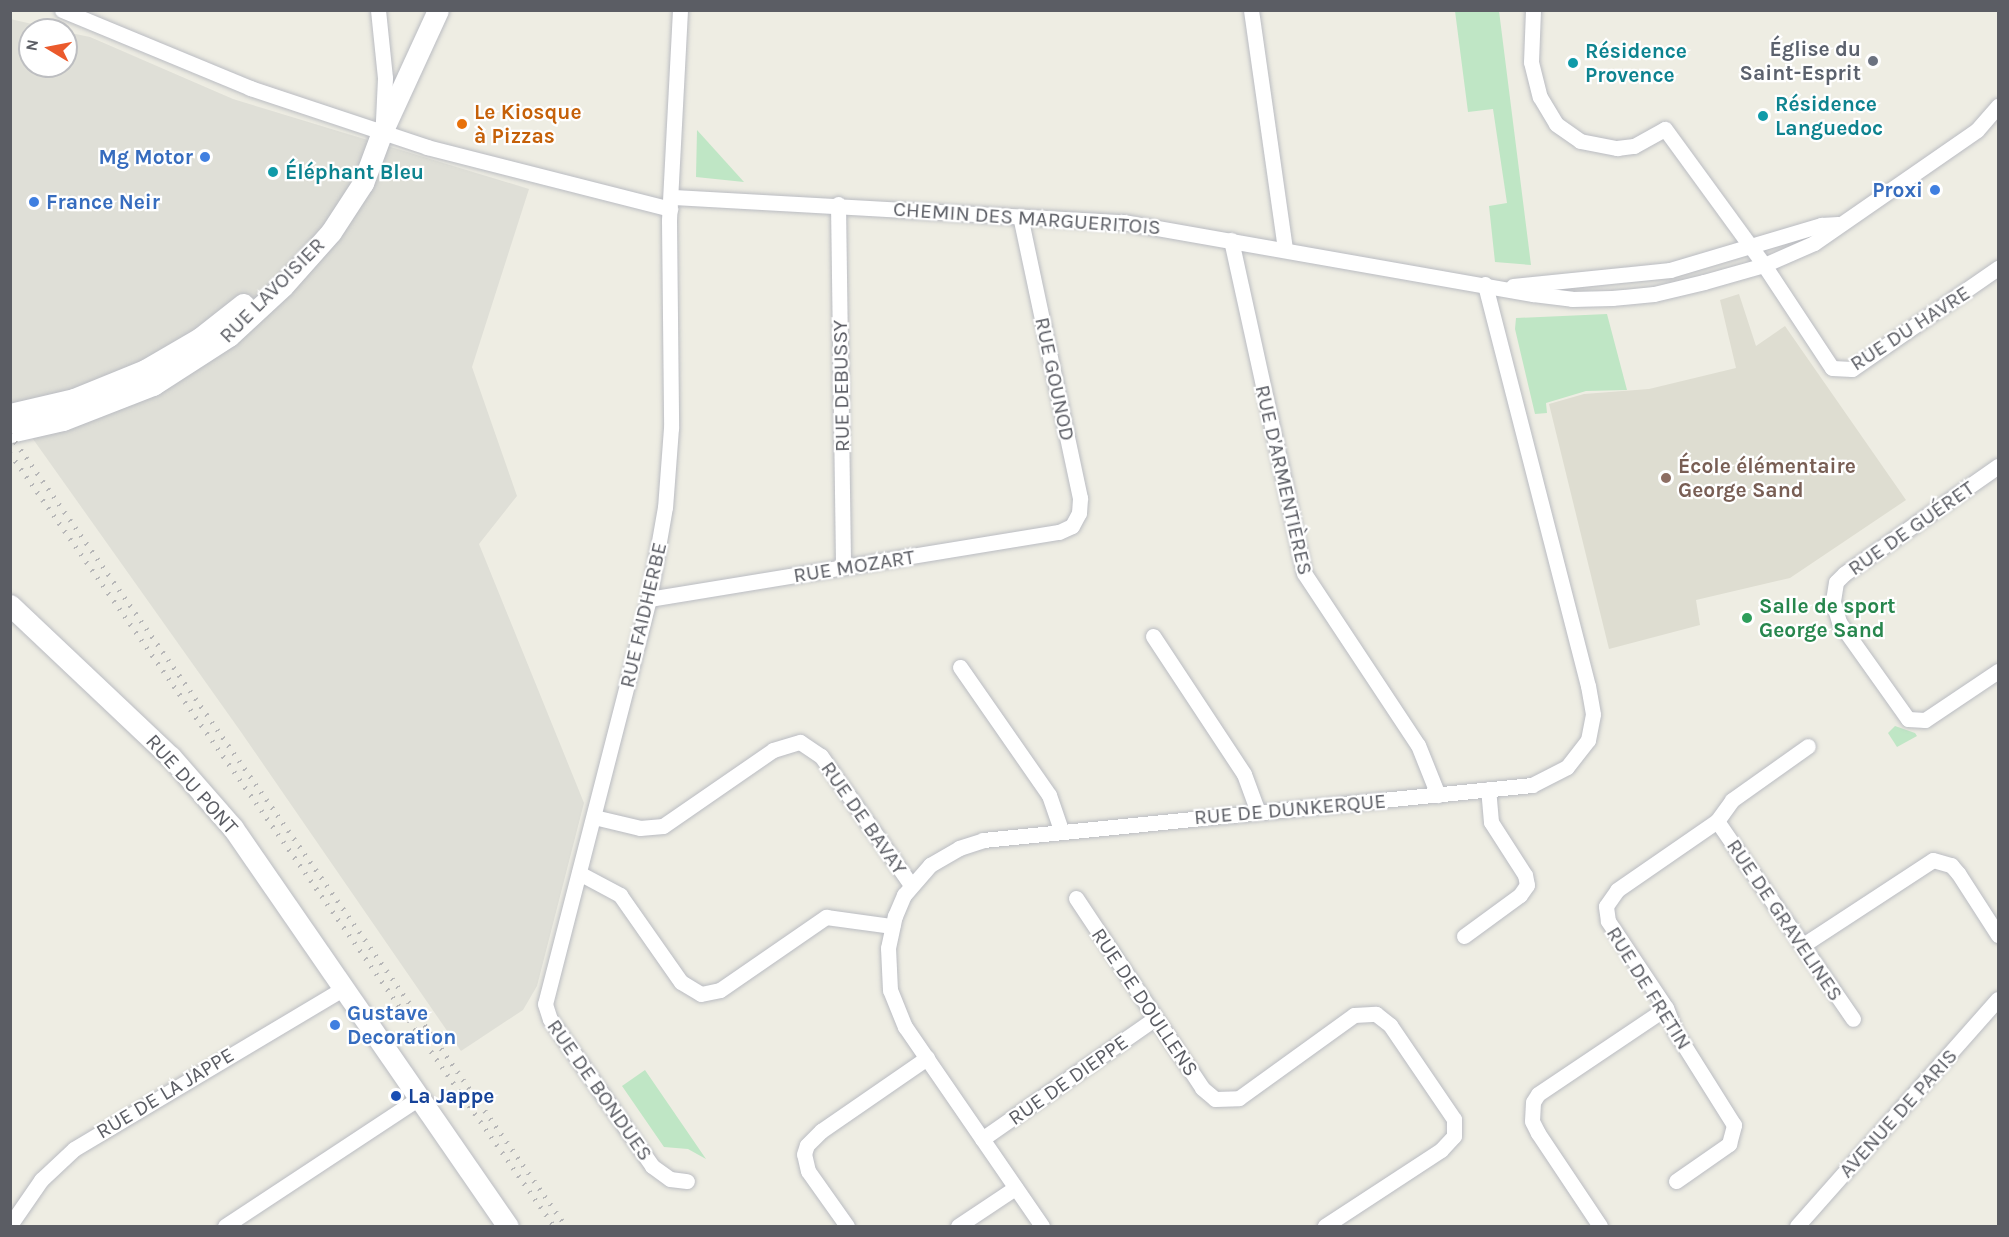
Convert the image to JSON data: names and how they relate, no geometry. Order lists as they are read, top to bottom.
{
  "streets": {
    "main road": ["RUE LAVOISIER", "RUE DU PONT"],
    "street": [
      "CHEMIN DES MARGUERITOIS",
      "RUE DU HAVRE",
      "RUE GOUNOD",
      "RUE DEBUSSY",
      "RUE D'ARMENTIÈRES",
      "RUE DE GUÉRET",
      "RUE MOZART",
      "RUE FAIDHERBE",
      "RUE DE DUNKERQUE",
      "RUE DE BAVAY",
      "RUE DE GRAVELINES",
      "RUE DE FRETIN",
      "RUE DE DOULLENS",
      "RUE DE DIEPPE",
      "RUE DE BONDUES",
      "RUE DE LA JAPPE",
      "AVENUE DE PARIS"
    ]
  },
  "crossings": [
    ["CHEMIN DES MARGUERITOIS", "RUE LAVOISIER"],
    ["CHEMIN DES MARGUERITOIS", "RUE GOUNOD"],
    ["CHEMIN DES MARGUERITOIS", "RUE DEBUSSY"],
    ["CHEMIN DES MARGUERITOIS", "RUE D'ARMENTIÈRES"],
    ["CHEMIN DES MARGUERITOIS", "RUE FAIDHERBE"],
    ["CHEMIN DES MARGUERITOIS", "RUE DE DUNKERQUE"],
    ["RUE GOUNOD", "RUE MOZART"],
    ["RUE DEBUSSY", "RUE MOZART"],
    ["RUE D'ARMENTIÈRES", "RUE DE DUNKERQUE"],
    ["RUE MOZART", "RUE FAIDHERBE"],
    ["RUE FAIDHERBE", "RUE DE BAVAY"],
    ["RUE FAIDHERBE", "RUE DE BONDUES"],
    ["RUE DU PONT", "RUE DE LA JAPPE"],
    ["RUE DE DUNKERQUE", "RUE DE BAVAY"],
    ["RUE DE DUNKERQUE", "RUE DE DIEPPE"],
    ["RUE DE GRAVELINES", "RUE DE FRETIN"],
    ["RUE DE DOULLENS", "RUE DE DIEPPE"]
  ],
  "places": [
    "Église du Saint-Esprit",
    "Résidence Provence",
    "Résidence Languedoc",
    "Le Kiosque à Pizzas",
    "Mg Motor",
    "Éléphant Bleu",
    "Proxi",
    "France Neir",
    "École élémentaire George Sand",
    "Salle de sport George Sand",
    "Gustave Decoration",
    "La Jappe"
  ],
  "north": "left"
}
